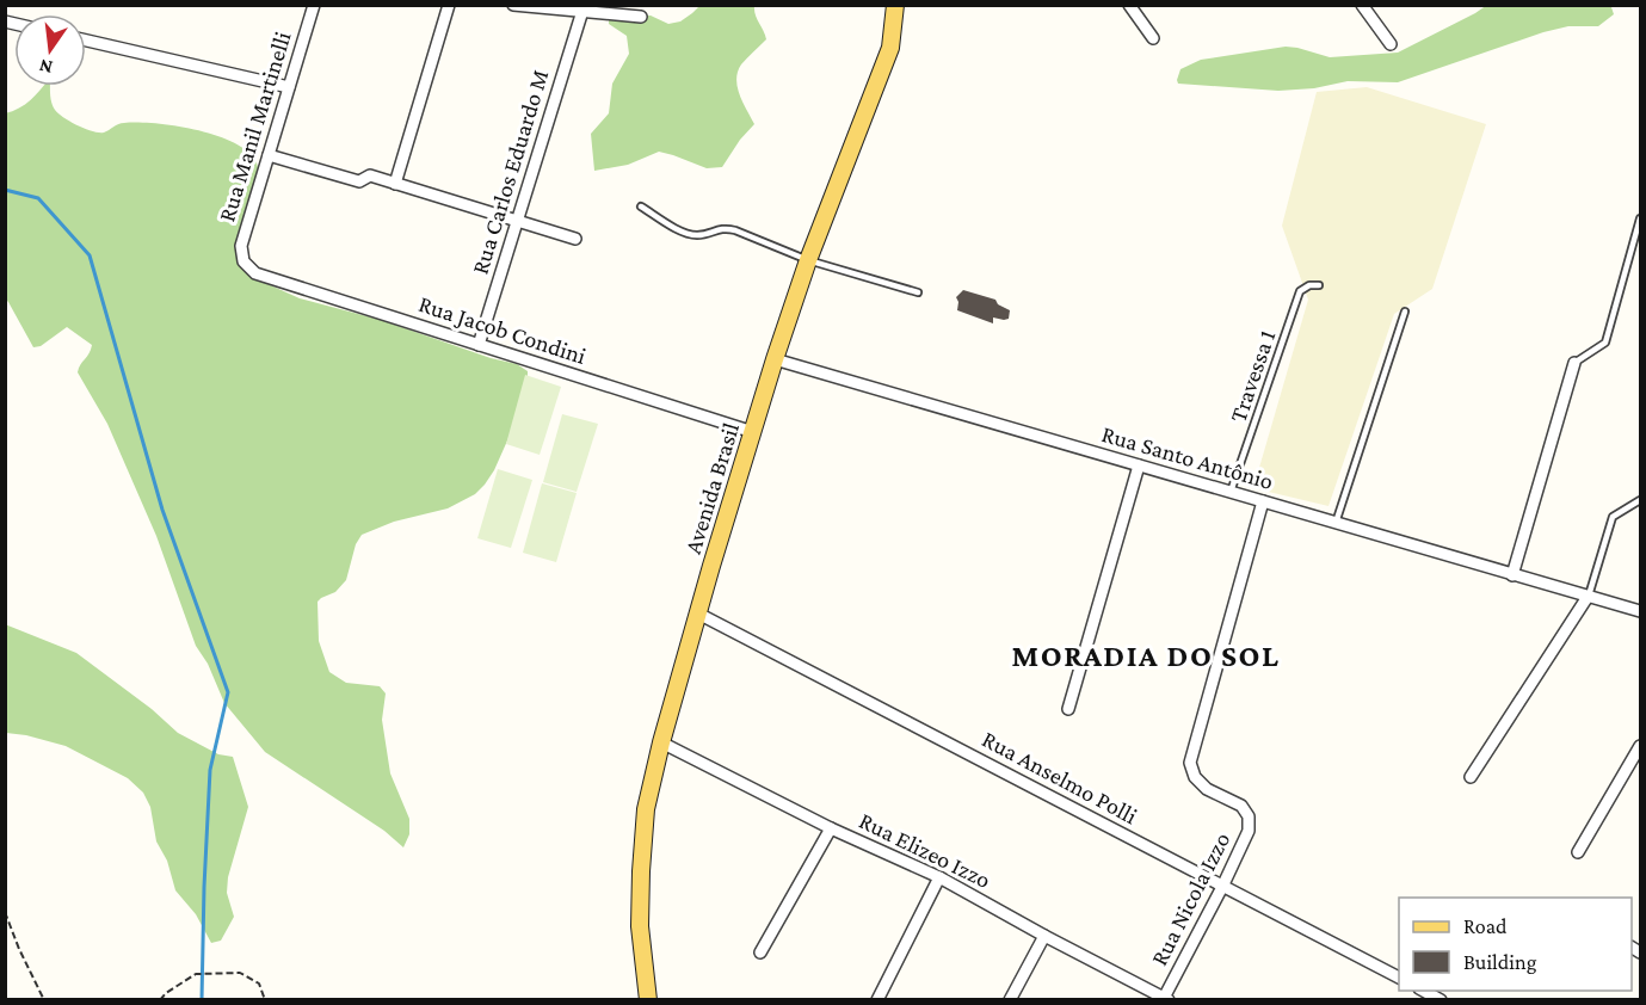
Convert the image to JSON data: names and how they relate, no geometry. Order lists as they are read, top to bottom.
{
  "streets": {
    "main road": ["Avenida Brasil"],
    "street": [
      "Rua Manil Martinelli",
      "Rua Carlos Eduardo M",
      "Rua Jacob Condini",
      "Rua Santo Antônio",
      "Rua Anselmo Polli",
      "Rua Elizeo Izzo",
      "Rua Nicola Izzo"
    ],
    "lane": ["Travessa 1"]
  },
  "crossings": [
    ["Rua Manil Martinelli", "Rua Jacob Condini"],
    ["Rua Carlos Eduardo M", "Rua Jacob Condini"],
    ["Rua Jacob Condini", "Avenida Brasil"],
    ["Travessa 1", "Rua Santo Antônio"],
    ["Rua Santo Antônio", "Avenida Brasil"],
    ["Rua Santo Antônio", "Rua Nicola Izzo"],
    ["Avenida Brasil", "Rua Anselmo Polli"],
    ["Avenida Brasil", "Rua Elizeo Izzo"],
    ["Rua Anselmo Polli", "Rua Nicola Izzo"],
    ["Rua Elizeo Izzo", "Rua Nicola Izzo"]
  ],
  "districts": ["MORADIA DO SOL"],
  "legend": ["Road", "Building"],
  "north": "bottom"
}
